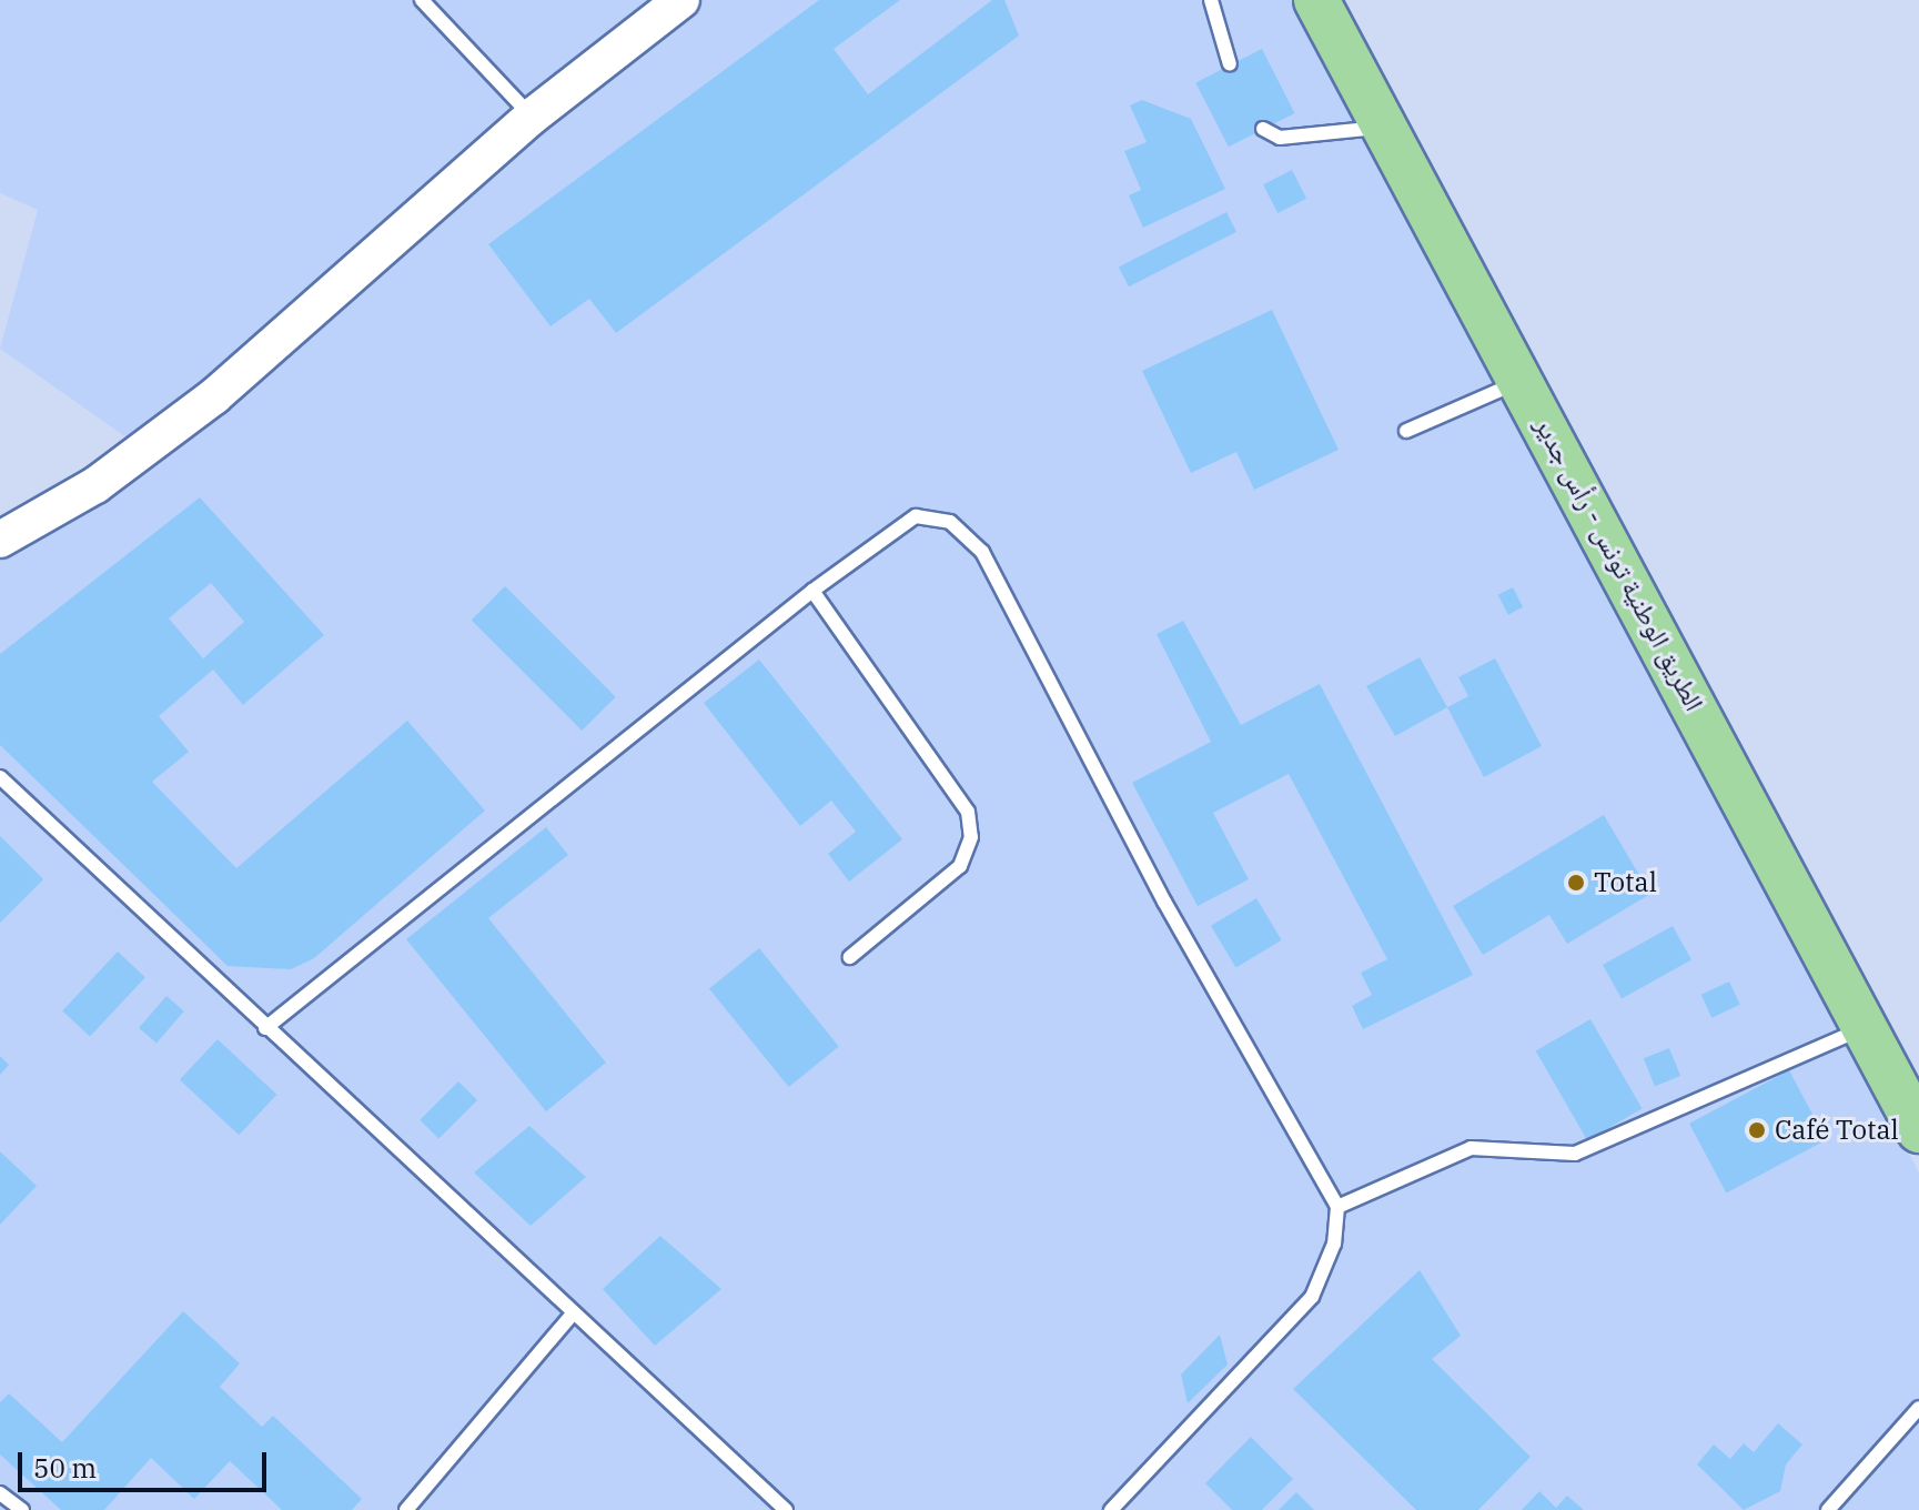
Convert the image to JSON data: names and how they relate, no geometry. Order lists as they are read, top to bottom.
{
  "streets": {
    "main road": ["الطريق الوطنية تونس - رأس جدير"]
  },
  "places": ["Total", "Café Total"],
  "scale_bar": "50 m"
}
